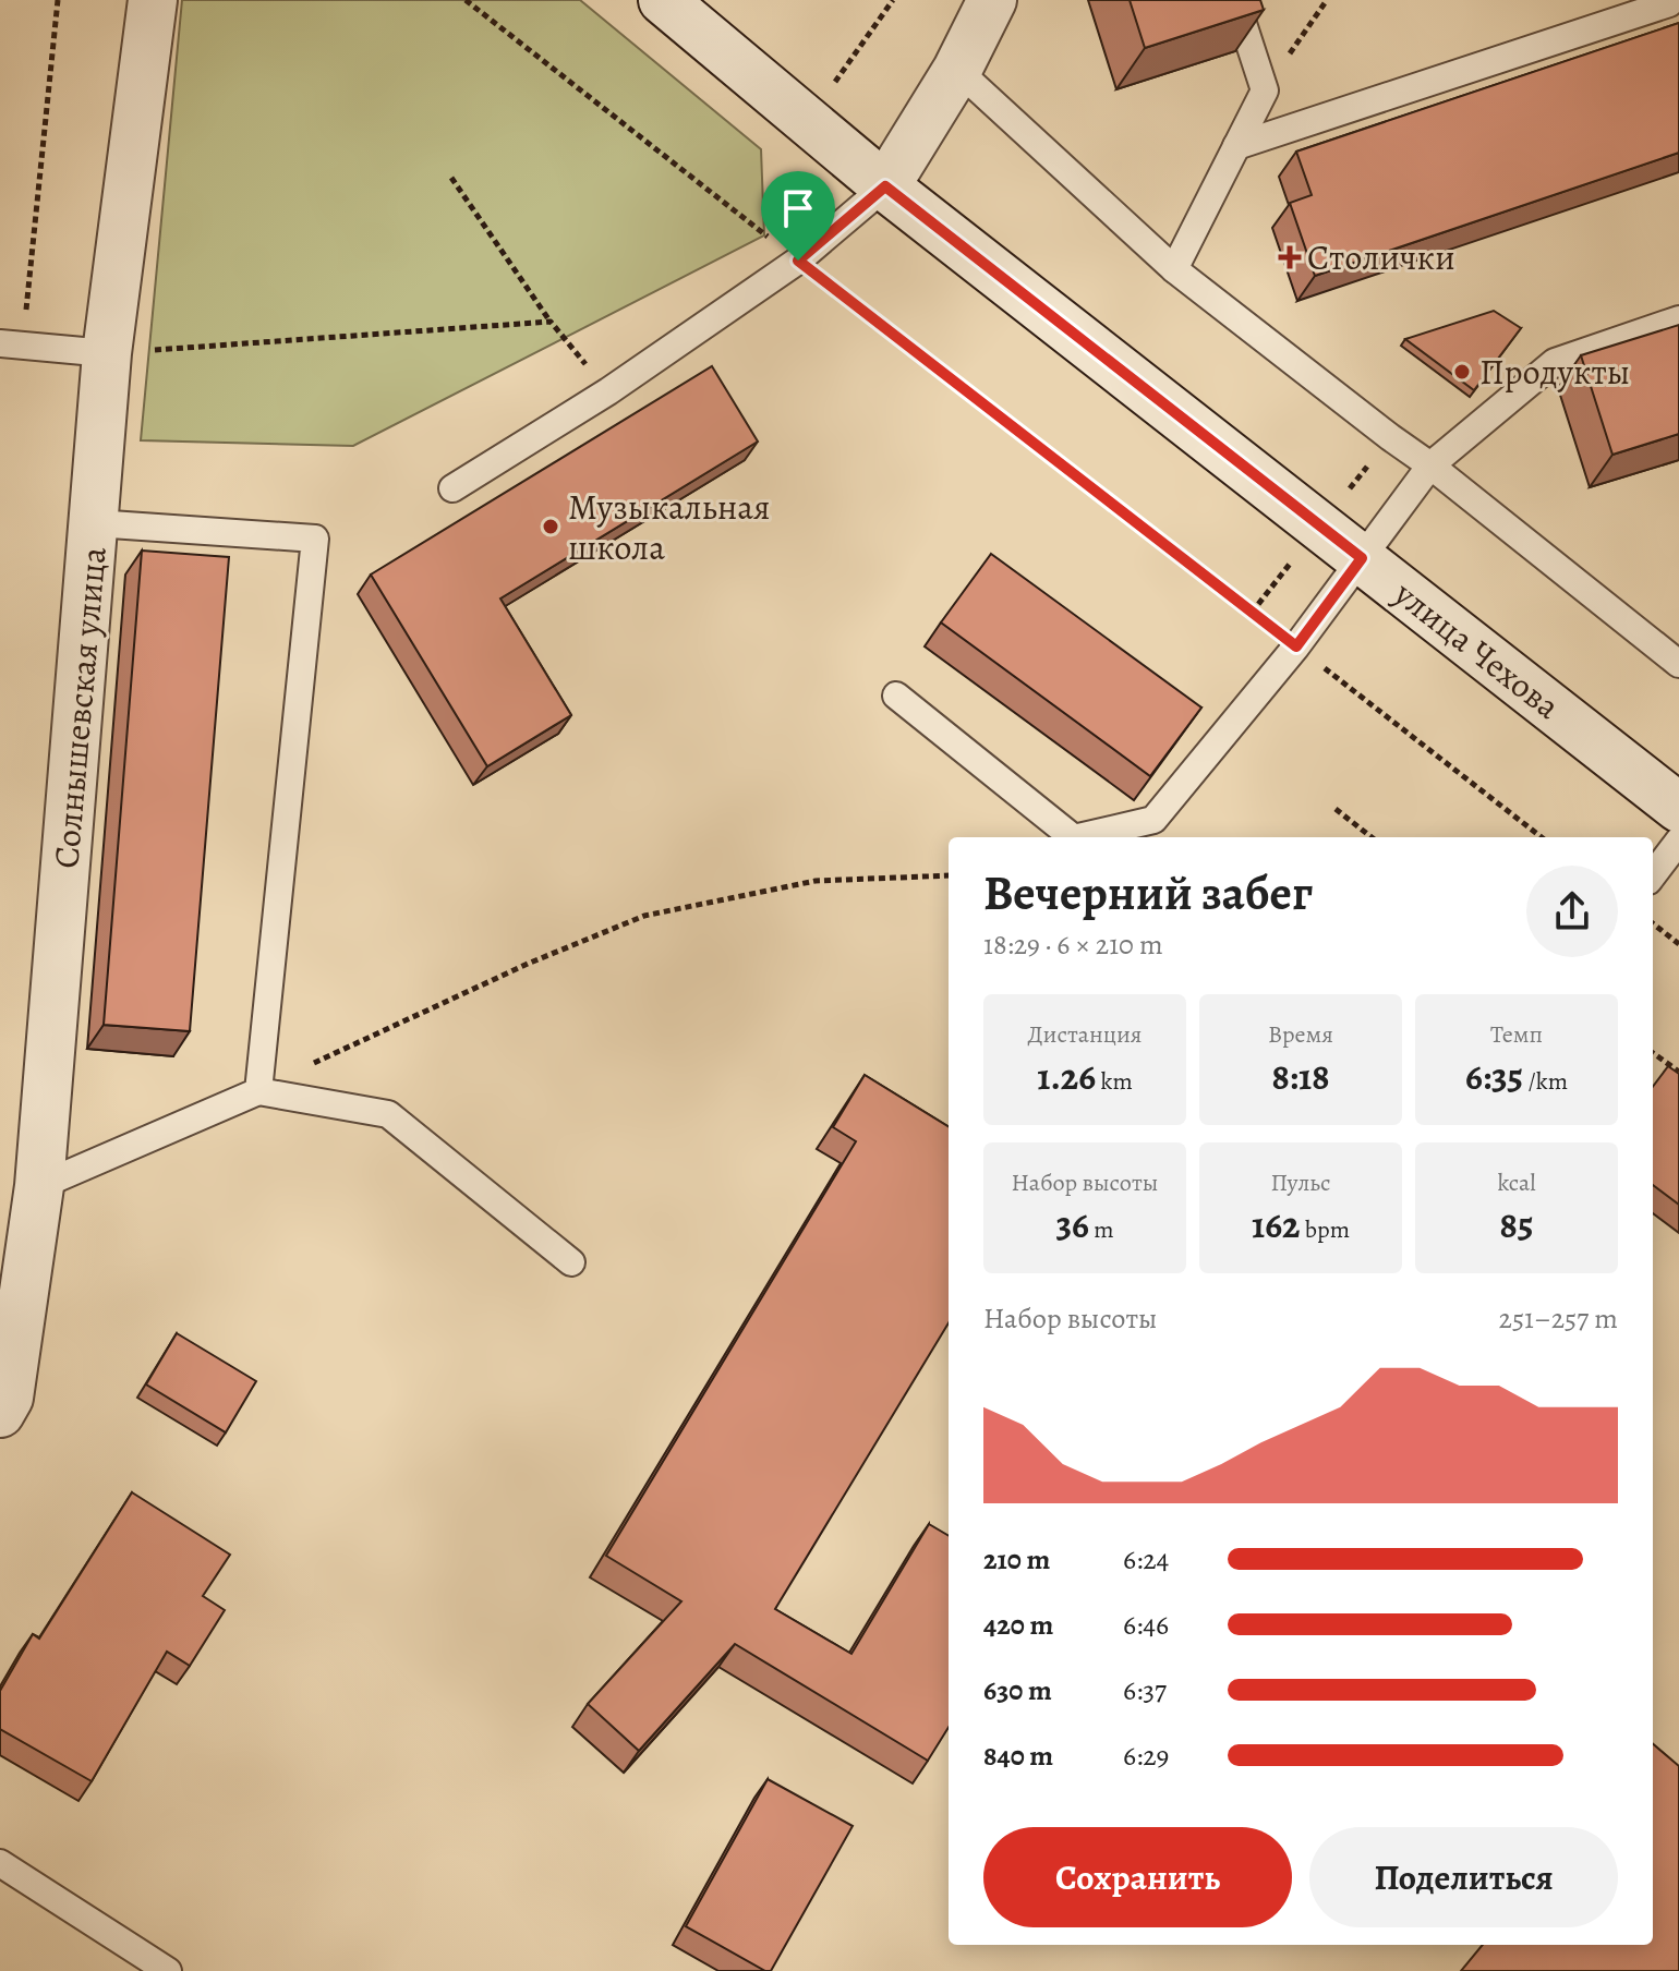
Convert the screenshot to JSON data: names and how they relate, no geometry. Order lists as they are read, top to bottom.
{
  "streets": {
    "street": ["улица Чехова", "Солнышевская улица"]
  },
  "places": {
    "health": ["Столички"],
    "other": ["Продукты", "Музыкальная школа"]
  },
  "page": {
    "heading": ["Вечерний забег", "18:29 · 6 × 210 m"],
    "stats": [
      ["Дистанция", "1.26 km"],
      ["Время", "8:18"],
      ["Темп", "6:35 /km"],
      ["Набор высоты", "36 m"],
      ["Пульс", "162 bpm"],
      ["kcal", "85"]
    ],
    "chart": ["Набор высоты", "251–257 m"],
    "list": [
      {
        "name": "210 m",
        "note": "6:24"
      },
      {
        "name": "420 m",
        "note": "6:46"
      },
      {
        "name": "630 m",
        "note": "6:37"
      },
      {
        "name": "840 m",
        "note": "6:29"
      }
    ],
    "buttons": ["Сохранить", "Поделиться"]
  }
}
